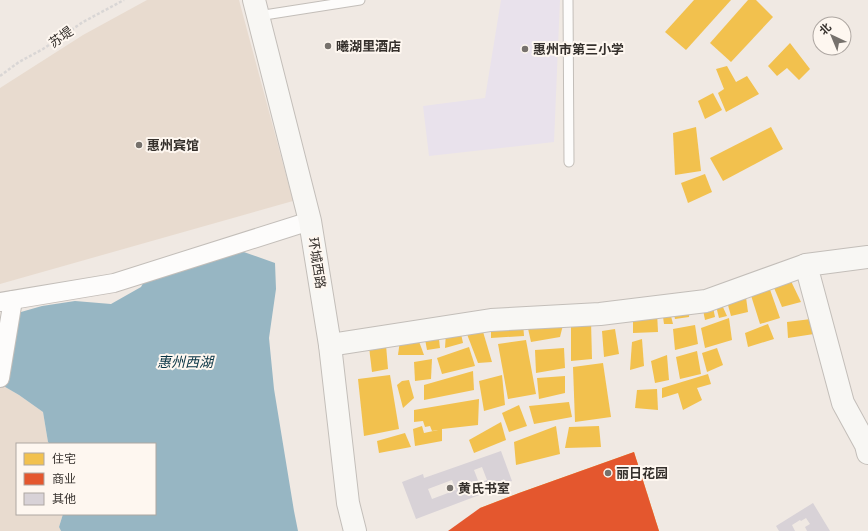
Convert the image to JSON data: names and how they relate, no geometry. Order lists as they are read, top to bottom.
{
  "streets": {
    "street": ["环城西路"],
    "path": ["苏堤"]
  },
  "water": ["惠州西湖"],
  "places": [
    "曦湖里酒店",
    "惠州市第三小学",
    "惠州宾馆",
    "丽日花园",
    "黄氏书室"
  ],
  "legend": ["住宅", "商业", "其他"],
  "north": "top left"
}
